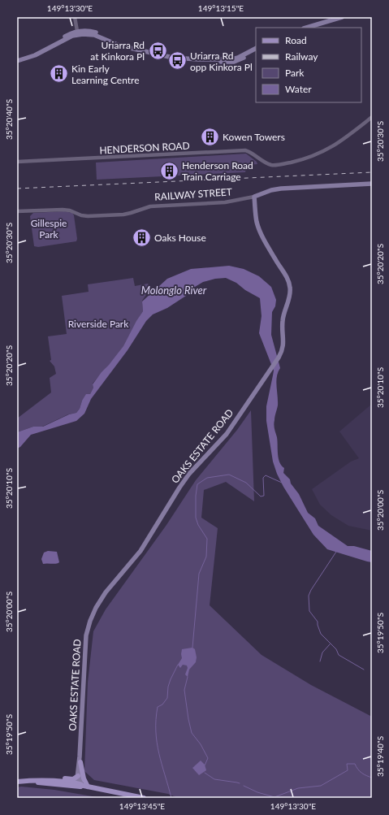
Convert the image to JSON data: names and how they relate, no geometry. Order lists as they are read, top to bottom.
{
  "streets": {
    "main road": ["RAILWAY STREET", "OAKS ESTATE ROAD"],
    "street": ["HENDERSON ROAD"]
  },
  "crossings": [
    ["RAILWAY STREET", "OAKS ESTATE ROAD"]
  ],
  "water": ["Molonglo River"],
  "parks": ["Gillespie Park", "Riverside Park"],
  "places": {
    "bus stop": ["Uriarra Rd at Kinkora Pl", "Uriarra Rd opp Kinkora Pl"],
    "building": [
      "Kin Early Learning Centre",
      "Kowen Towers",
      "Henderson Road Train Carriage",
      "Oaks House"
    ]
  },
  "legend": [
    "Road",
    "Railway",
    "Park",
    "Water"
  ],
  "coordinates": [
    "149°13'30\"E",
    "149°13'15\"E",
    "35°20'40\"S",
    "35°20'30\"S",
    "35°20'20\"S",
    "35°20'10\"S",
    "35°20'00\"S",
    "35°19'50\"S",
    "35°19'40\"S",
    "149°13'45\"E"
  ]
}
